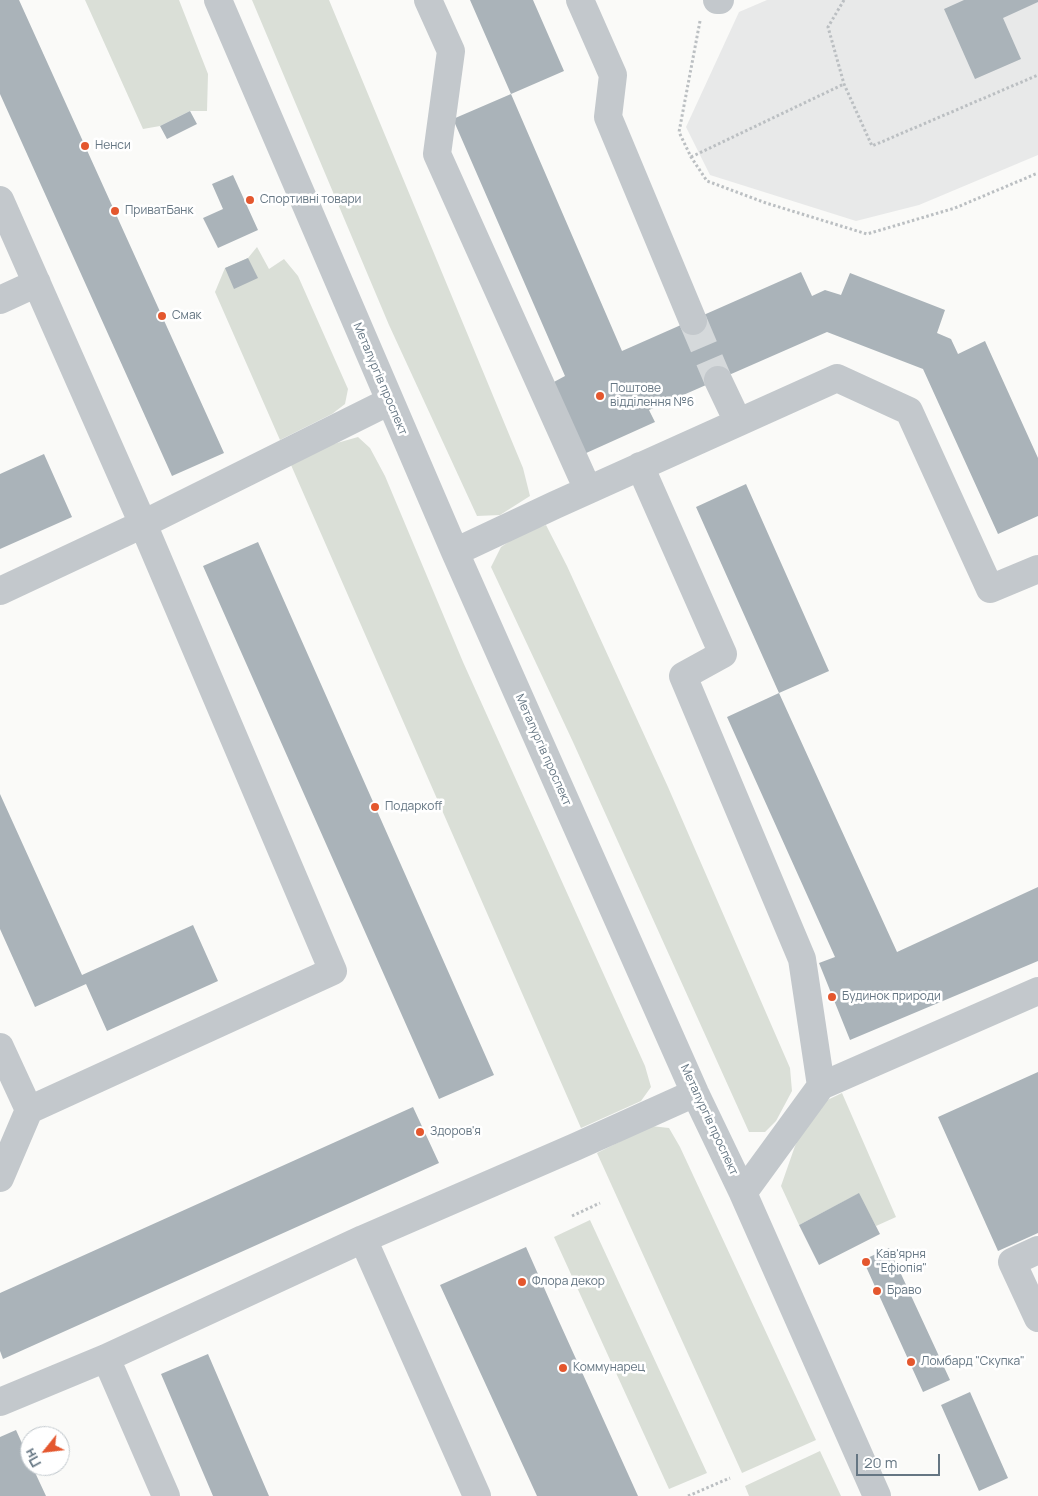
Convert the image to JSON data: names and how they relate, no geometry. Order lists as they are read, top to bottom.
{
  "streets": {
    "street": ["Металургів проспект"]
  },
  "places": [
    "Ненси",
    "Спортивні товари",
    "ПриватБанк",
    "Смак",
    "Поштове відділення №6",
    "Подаркоff",
    "Будинок природи",
    "Здоров'я",
    "Кав'ярня \"Ефіопія\"",
    "Флора декор",
    "Браво",
    "Ломбард \"Скупка\"",
    "Коммунарец"
  ],
  "scale_bar": "20 m",
  "north": "bottom left"
}
